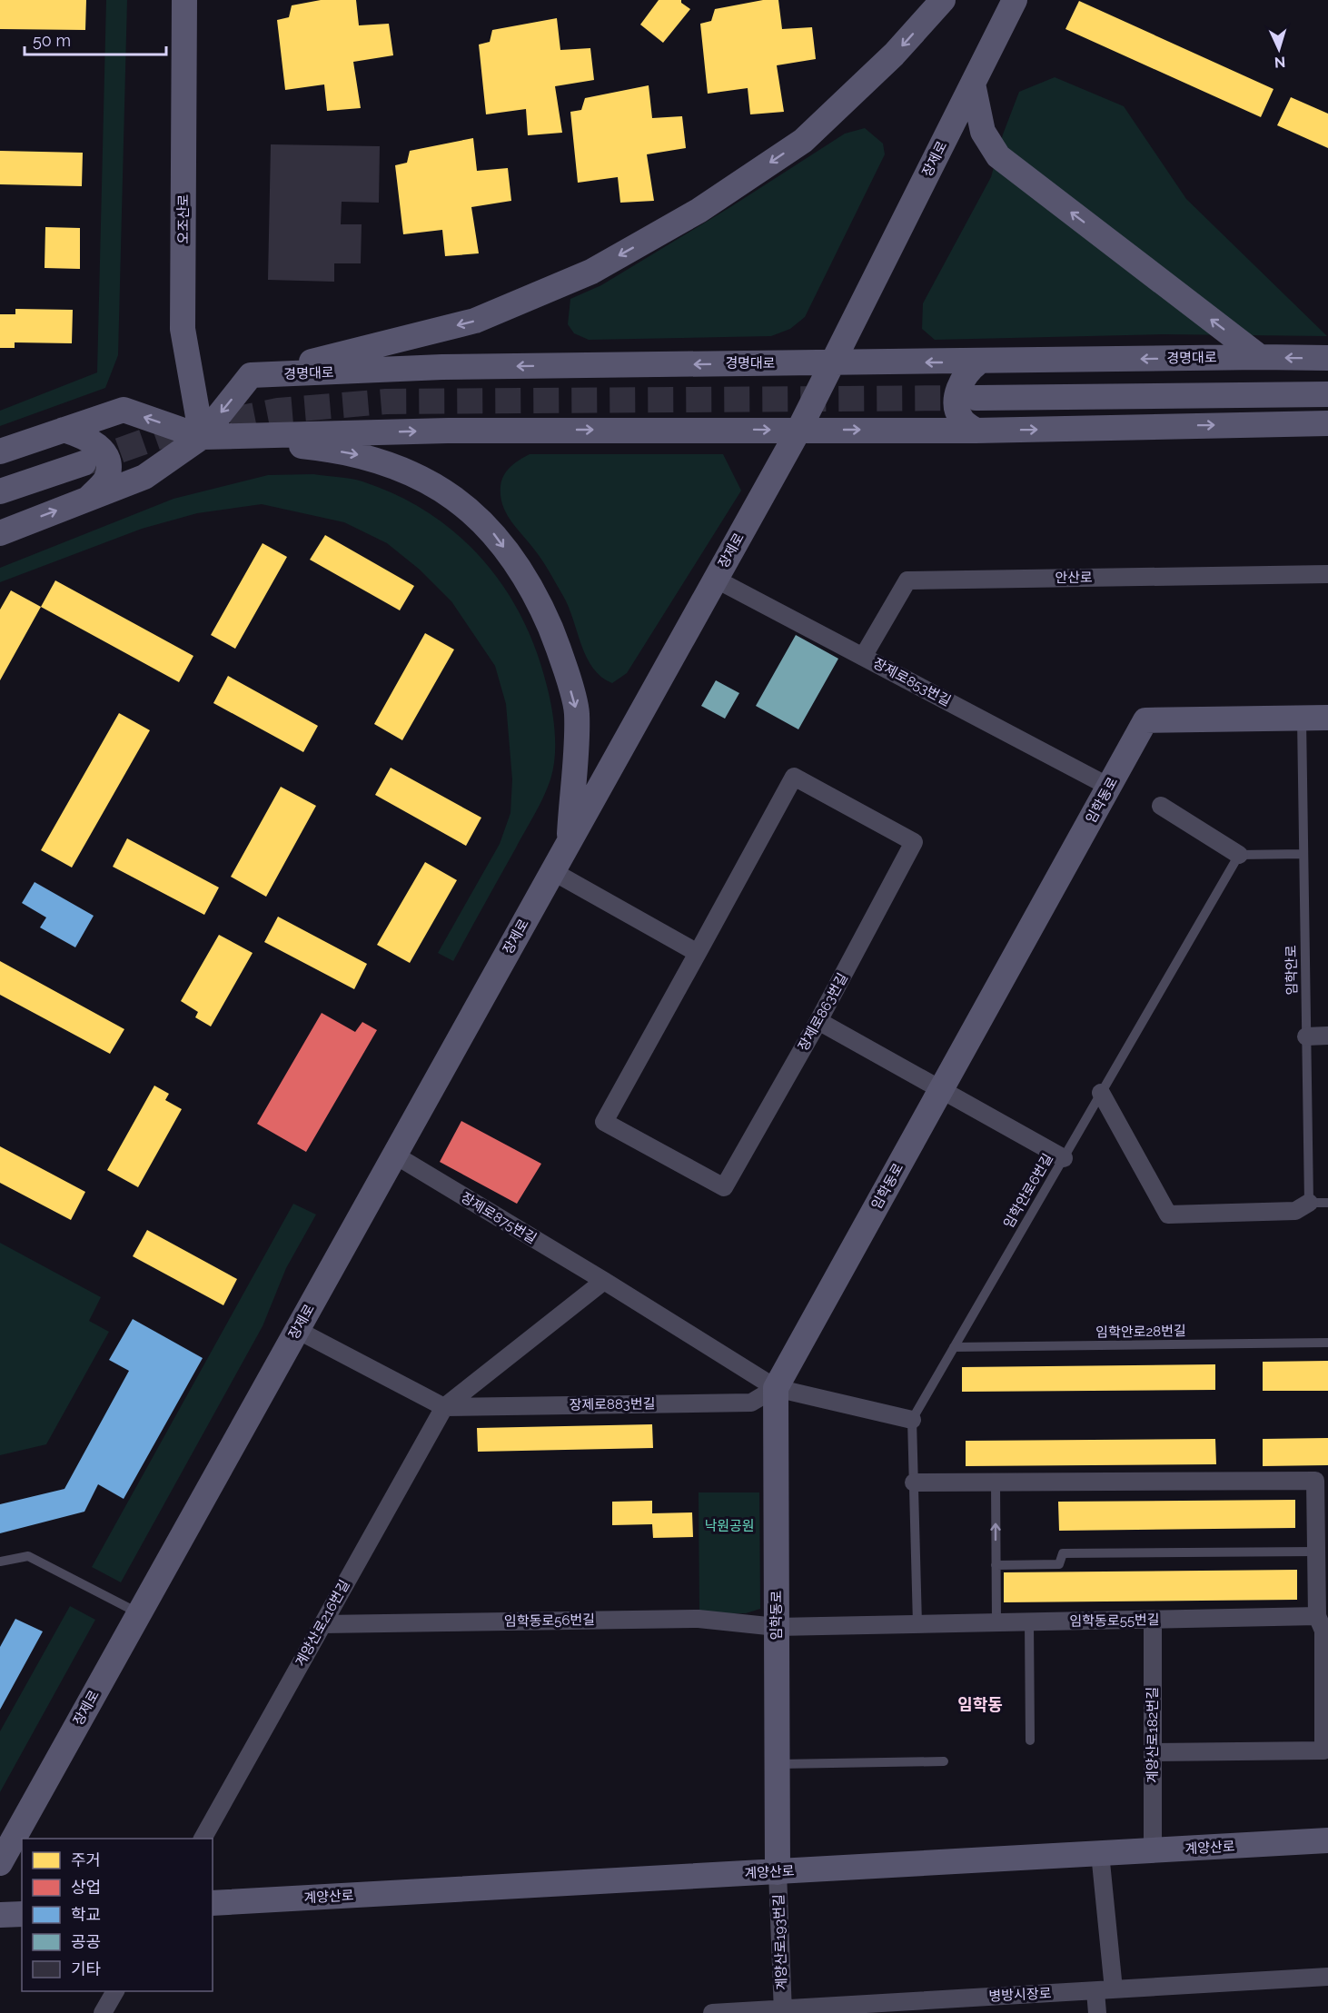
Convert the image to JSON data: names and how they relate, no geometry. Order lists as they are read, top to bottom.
{
  "streets": {
    "street": [
      "장제로",
      "오조산로",
      "경명대로",
      "안산로",
      "장제로853번길",
      "임학동로",
      "장제로863번길",
      "장제로875번길",
      "장제로883번길",
      "임학동로56번길",
      "임학동로55번길",
      "계양산로216번길",
      "계양산로182번길",
      "계양산로",
      "계양산로193번길",
      "병방시장로"
    ],
    "lane": ["임학안로", "임학안로6번길", "임학안로28번길"]
  },
  "crossings": [
    ["장제로", "경명대로"],
    ["장제로", "장제로853번길"],
    ["장제로", "장제로875번길"],
    ["장제로", "장제로883번길"],
    ["안산로", "장제로853번길"],
    ["장제로853번길", "임학동로"],
    ["임학동로", "임학안로"],
    ["임학동로", "장제로875번길"],
    ["임학동로", "장제로883번길"],
    ["임학동로", "임학동로56번길"],
    ["임학동로", "임학동로55번길"],
    ["임학동로", "계양산로"],
    ["임학동로", "계양산로193번길"],
    ["임학안로6번길", "장제로875번길"],
    ["임학안로6번길", "임학안로28번길"],
    ["장제로875번길", "장제로883번길"],
    ["장제로883번길", "계양산로216번길"],
    ["임학동로56번길", "임학동로55번길"],
    ["임학동로56번길", "계양산로216번길"],
    ["임학동로55번길", "계양산로182번길"],
    ["계양산로182번길", "계양산로"],
    ["계양산로", "계양산로193번길"],
    ["계양산로193번길", "병방시장로"]
  ],
  "districts": ["임학동"],
  "parks": ["낙원공원"],
  "legend": [
    "주거",
    "상업",
    "학교",
    "공공",
    "기타"
  ],
  "scale_bar": "50 m",
  "north": "bottom"
}
